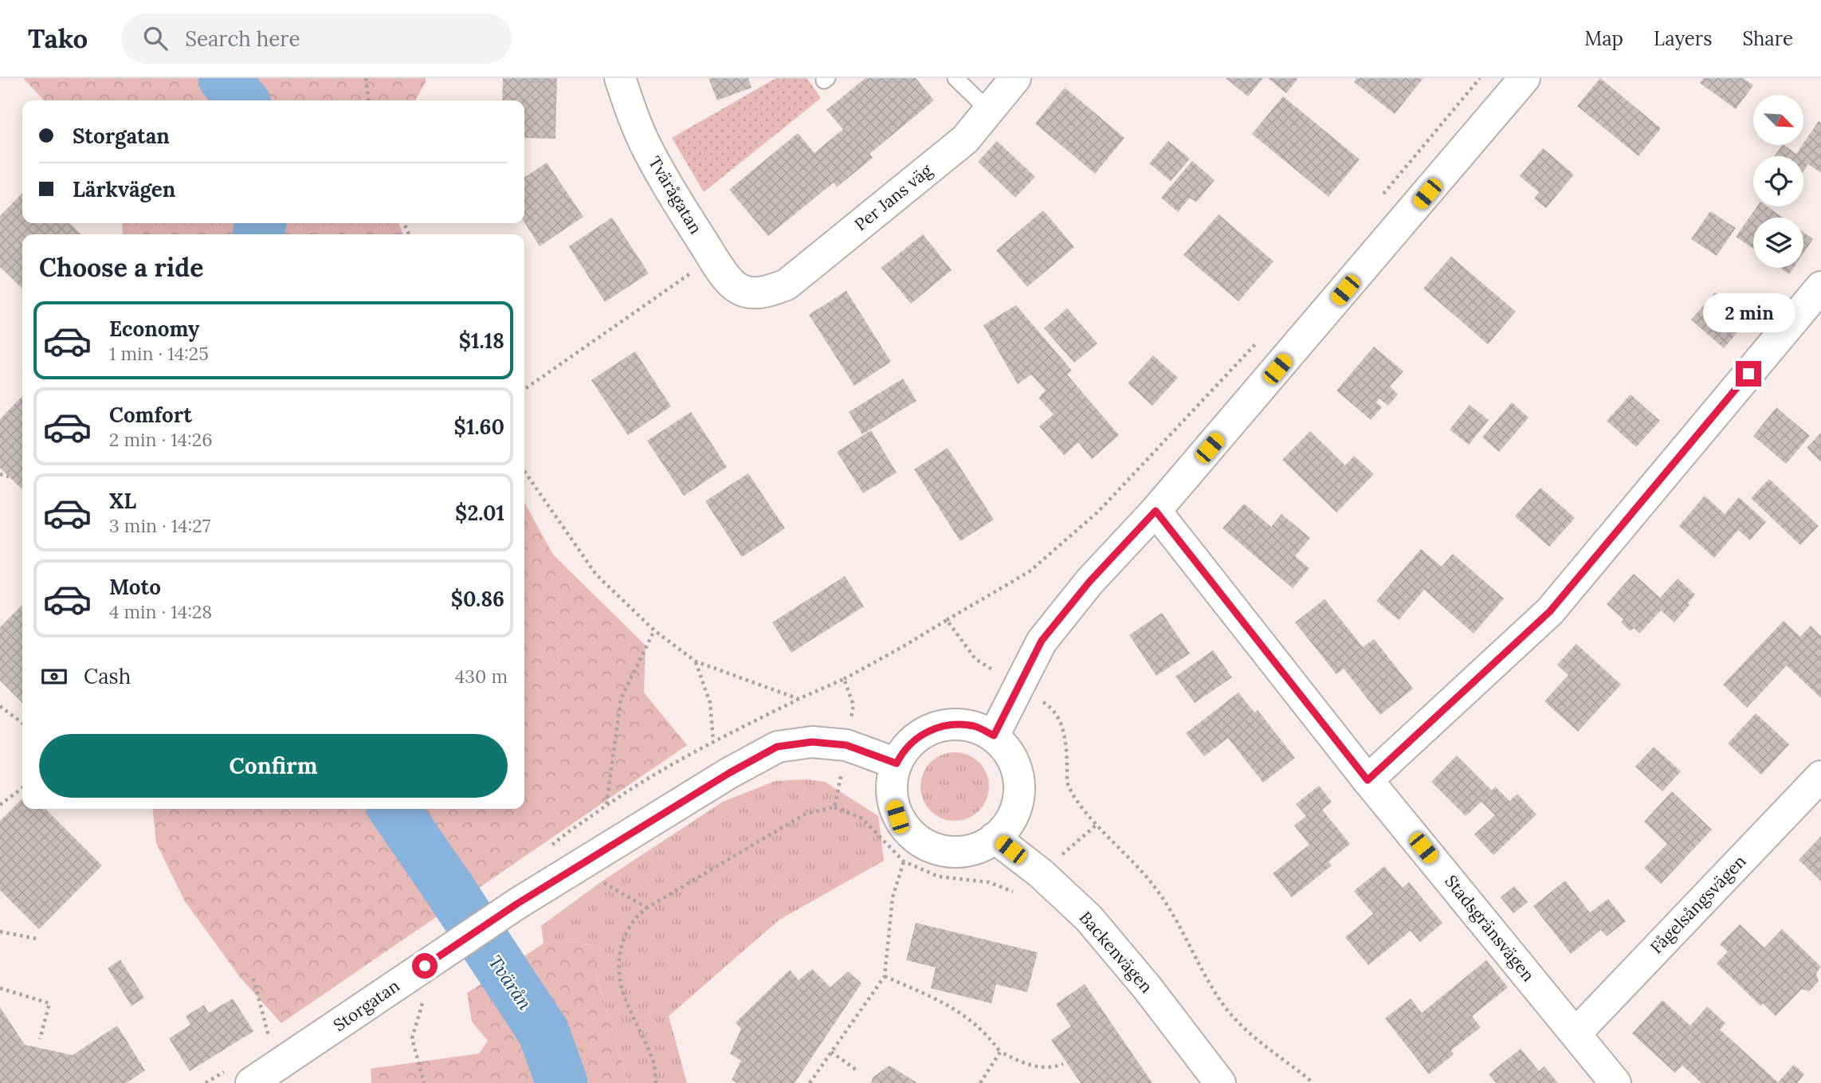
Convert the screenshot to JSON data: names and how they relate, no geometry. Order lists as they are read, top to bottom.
{
  "streets": {
    "street": [
      "Tvärågatan",
      "Per Jans väg",
      "Fågelsångsvägen",
      "Stadsgränsvägen",
      "Backenvägen",
      "Storgatan"
    ]
  },
  "crossings": [
    ["Tvärågatan", "Per Jans väg"],
    ["Fågelsångsvägen", "Stadsgränsvägen"],
    ["Backenvägen", "Storgatan"]
  ],
  "water": ["Tvärån"],
  "north": "bottom right",
  "page": {
    "header": "Tako",
    "search": "Search here",
    "nav": ["Map", "Layers", "Share"],
    "banner": ["Storgatan", "Lärkvägen"],
    "heading": "Choose a ride",
    "bubble": "2 min",
    "list": [
      {
        "name": "Economy",
        "note": "1 min · 14:25",
        "value": "$1.18"
      },
      {
        "name": "Comfort",
        "note": "2 min · 14:26",
        "value": "$1.60"
      },
      {
        "name": "XL",
        "note": "3 min · 14:27",
        "value": "$2.01"
      },
      {
        "name": "Moto",
        "note": "4 min · 14:28",
        "value": "$0.86"
      }
    ],
    "pay": ["Cash", "430 m"],
    "buttons": "Confirm"
  }
}
